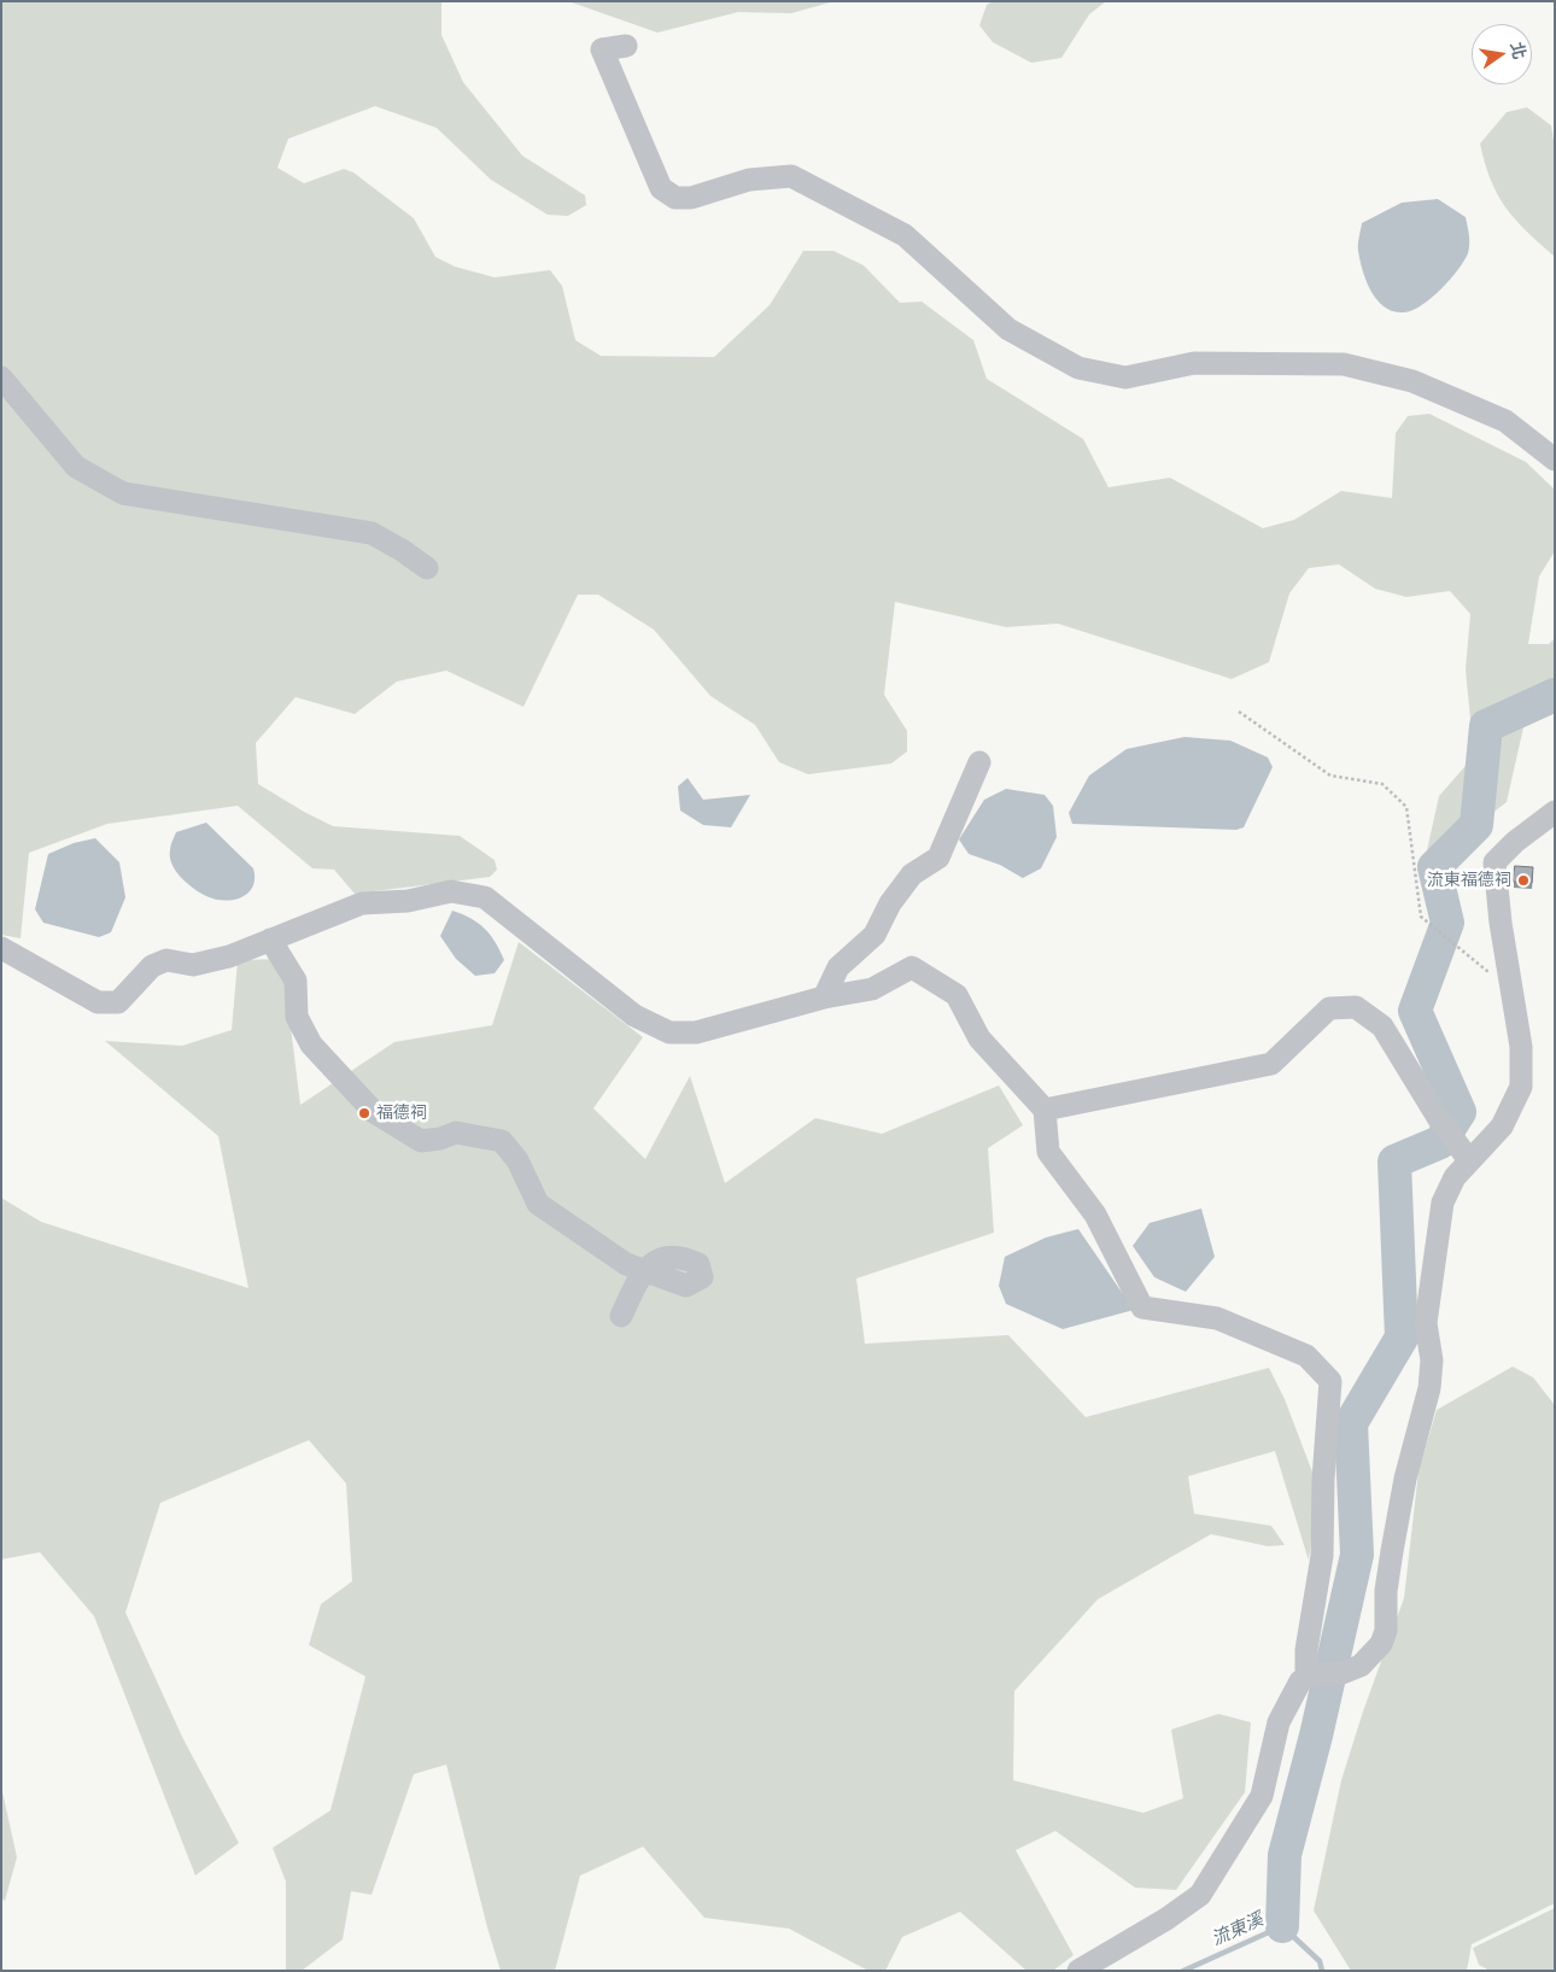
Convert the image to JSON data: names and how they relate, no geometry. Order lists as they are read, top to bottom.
{
  "water": ["流東溪"],
  "places": ["流東福德祠", "福德祠"],
  "north": "right"
}
